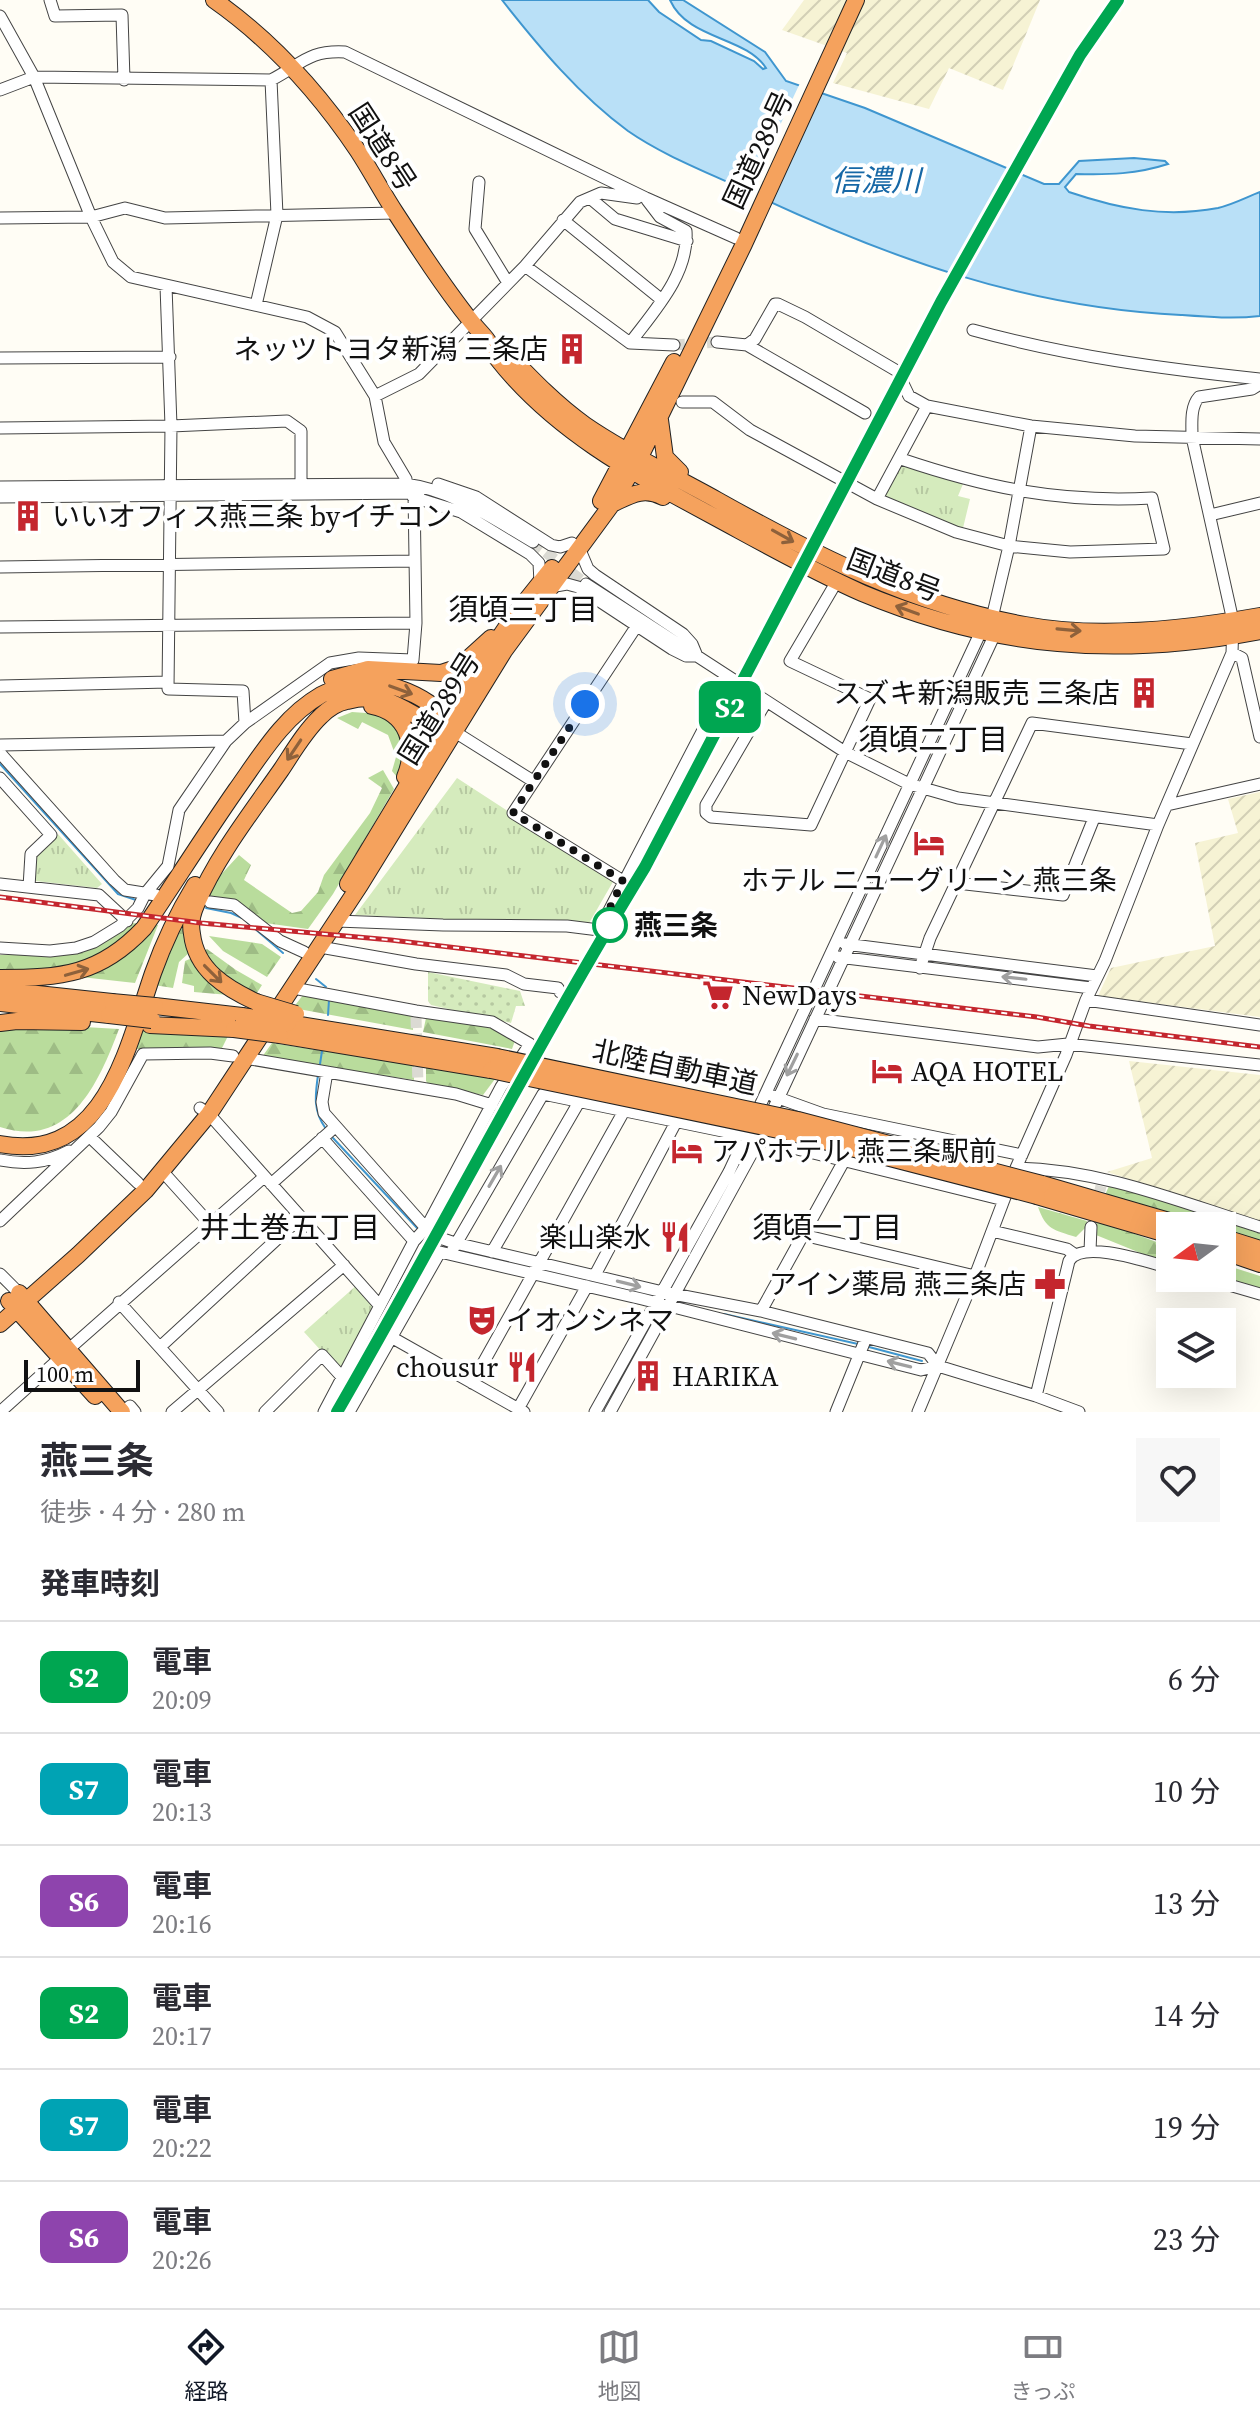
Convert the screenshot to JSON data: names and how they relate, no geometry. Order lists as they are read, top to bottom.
{
  "streets": {
    "highway": ["国道8号", "国道289号", "北陸自動車道"]
  },
  "crossings": [
    ["国道8号", "国道289号"]
  ],
  "districts": [
    "須頃三丁目",
    "須頃二丁目",
    "井土巻五丁目",
    "須頃一丁目"
  ],
  "water": ["信濃川"],
  "places": {
    "building": [
      "ネッツトヨタ新潟 三条店",
      "いいオフィス燕三条 byイチコン",
      "スズキ新潟販売 三条店",
      "HARIKA"
    ],
    "hotel": ["ホテル ニューグリーン 燕三条", "AQA HOTEL", "アパホテル 燕三条駅前"],
    "other": ["燕三条"],
    "supermarket": ["NewDays"],
    "restaurant": ["楽山楽水", "chousur"],
    "pharmacy": ["アイン薬局 燕三条店"],
    "theatre": ["イオンシネマ"]
  },
  "scale_bar": "100 m",
  "north": "left",
  "page": {
    "on_map": "S2",
    "scale": "100 m",
    "heading": [
      ["燕三条", "徒歩 · 4 分 · 280 m"],
      "発車時刻"
    ],
    "list": [
      {
        "mark": "S2",
        "name": "電車",
        "note": "20:09",
        "value": "6 分"
      },
      {
        "mark": "S7",
        "name": "電車",
        "note": "20:13",
        "value": "10 分"
      },
      {
        "mark": "S6",
        "name": "電車",
        "note": "20:16",
        "value": "13 分"
      },
      {
        "mark": "S2",
        "name": "電車",
        "note": "20:17",
        "value": "14 分"
      },
      {
        "mark": "S7",
        "name": "電車",
        "note": "20:22",
        "value": "19 分"
      },
      {
        "mark": "S6",
        "name": "電車",
        "note": "20:26",
        "value": "23 分"
      }
    ],
    "tabs": ["経路", "地図", "きっぷ"]
  }
}
